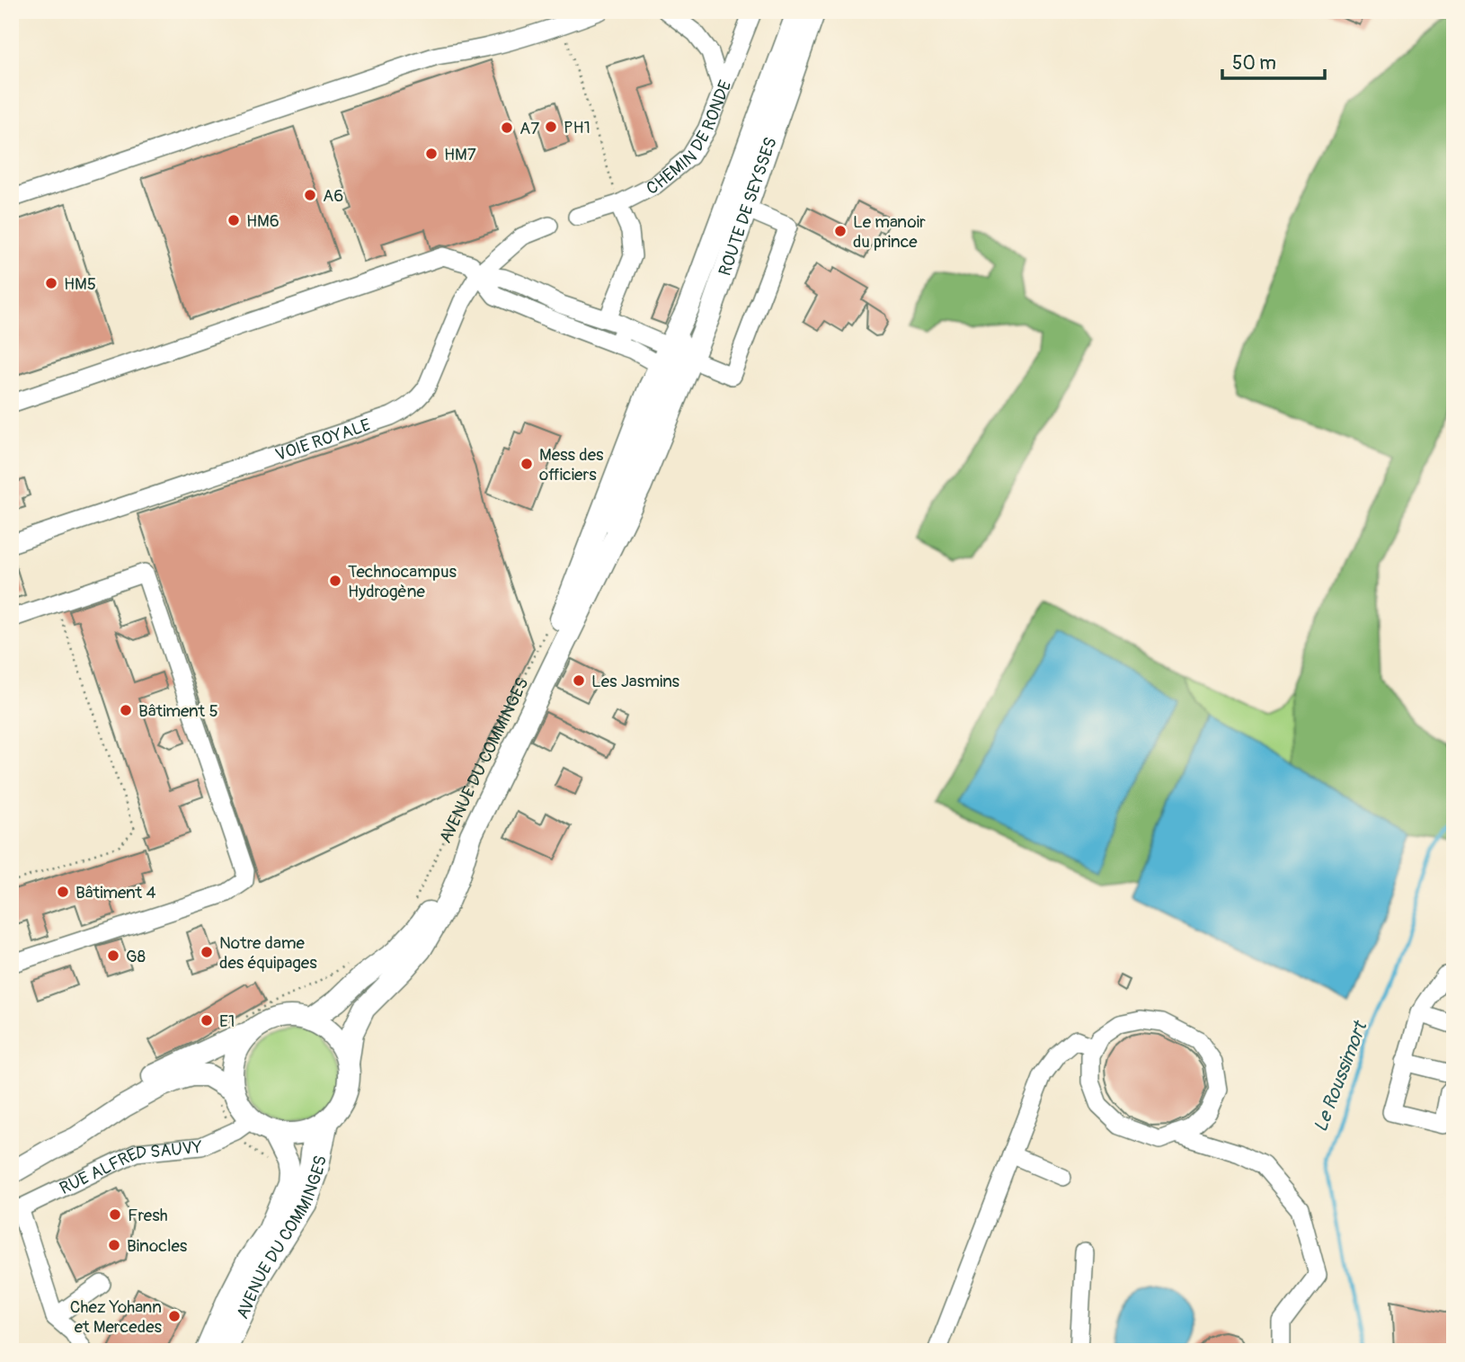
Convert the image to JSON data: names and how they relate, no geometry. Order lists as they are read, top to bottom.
{
  "streets": {
    "main road": ["ROUTE DE SEYSSES", "AVENUE DU COMMINGES"],
    "street": ["CHEMIN DE RONDE", "VOIE ROYALE", "RUE ALFRED SAUVY"]
  },
  "crossings": [
    ["ROUTE DE SEYSSES", "AVENUE DU COMMINGES"],
    ["AVENUE DU COMMINGES", "RUE ALFRED SAUVY"]
  ],
  "water": ["Le Roussimort"],
  "places": [
    "PH1",
    "A7",
    "HM7",
    "A6",
    "HM6",
    "Le manoir du prince",
    "HM5",
    "Mess des officiers",
    "Technocampus Hydrogène",
    "Les Jasmins",
    "Bâtiment 5",
    "Bâtiment 4",
    "Notre dame des équipages",
    "G8",
    "E1",
    "Fresh",
    "Binocles",
    "Chez Yohann et Mercedes"
  ],
  "scale_bar": "50 m"
}
